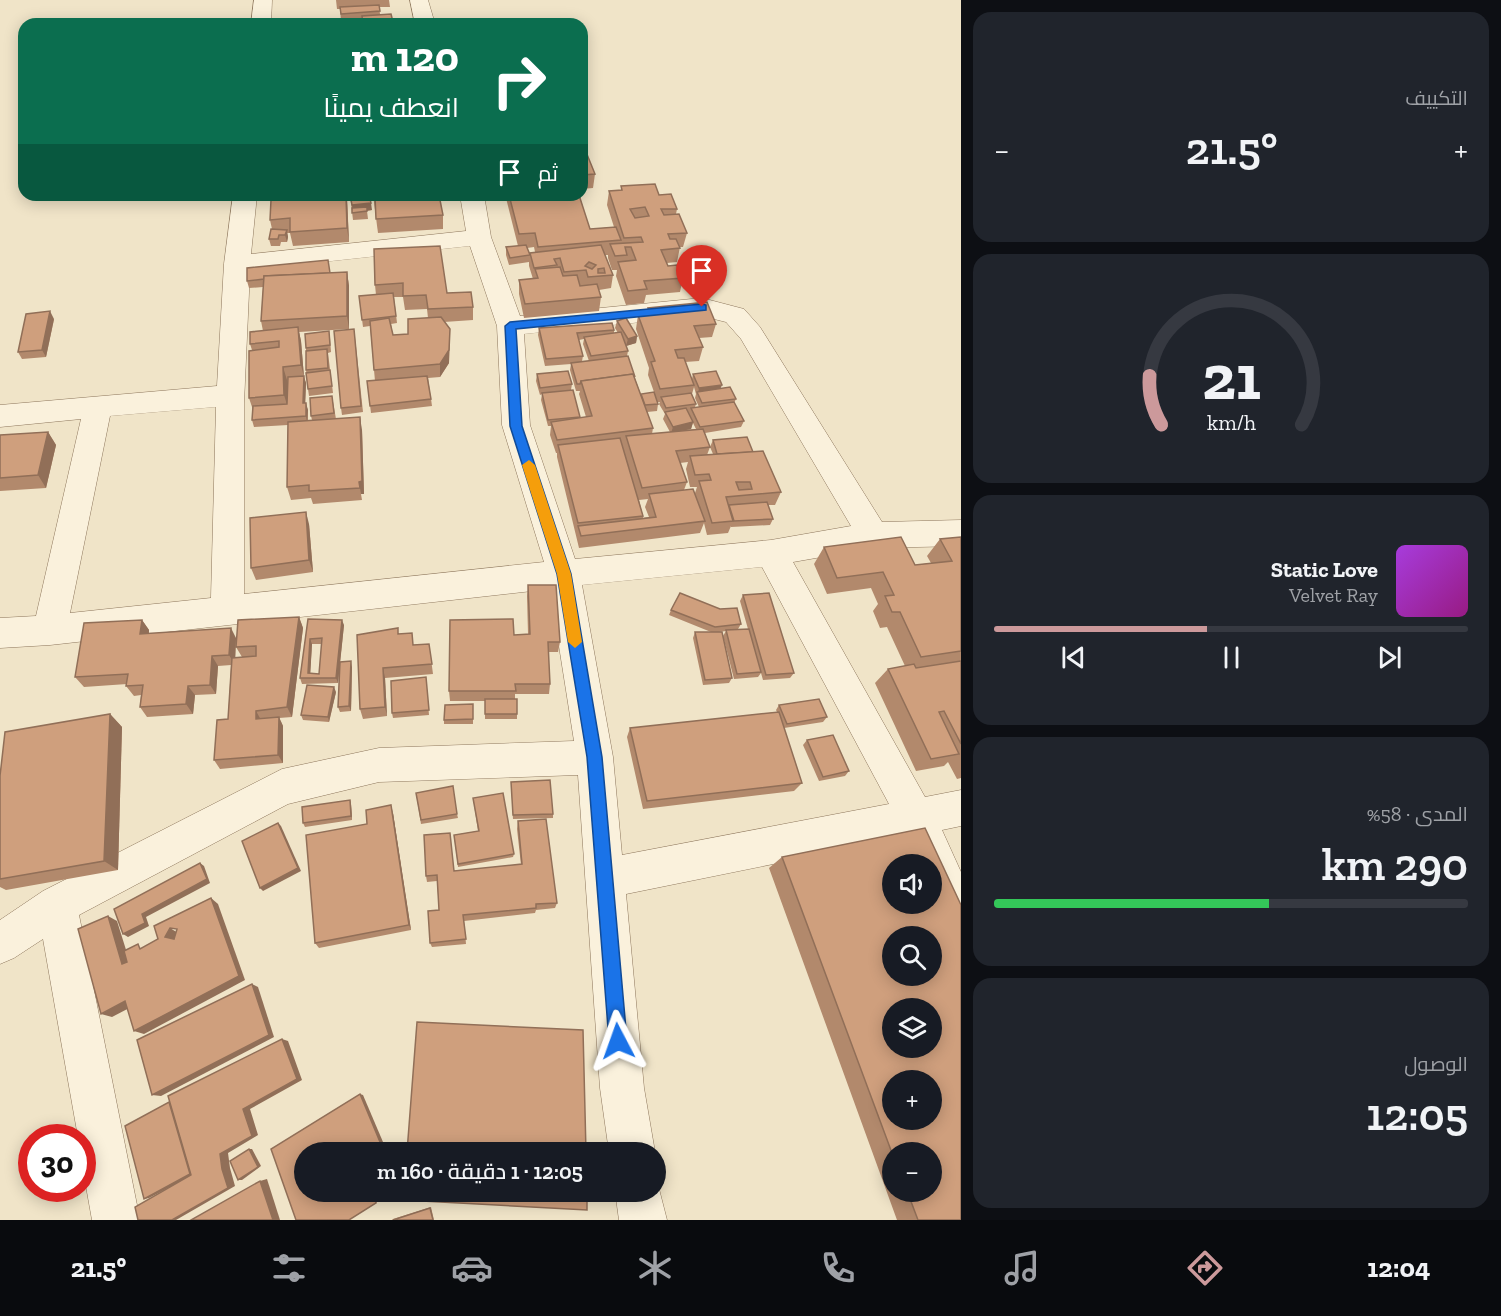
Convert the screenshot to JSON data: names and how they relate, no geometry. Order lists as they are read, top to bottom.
{
  "page": {
    "tile": [
      "التكييف",
      ["المدى · 58%", "290 km"],
      ["الوصول", "12:05"]
    ],
    "turn": ["120 m", "انعطف يمينًا"],
    "heat": ["−", "21.5°", "+"],
    "then": "ثم",
    "song": ["Static Love", "Velvet Ray"],
    "map_buttons": ["+", "−"],
    "limit": "30",
    "trip": "12:05 · 1 دقيقة · 160 m",
    "tabs": ["12:04", "21.5°"],
    "gauge": ["21", "km/h"]
  }
}
